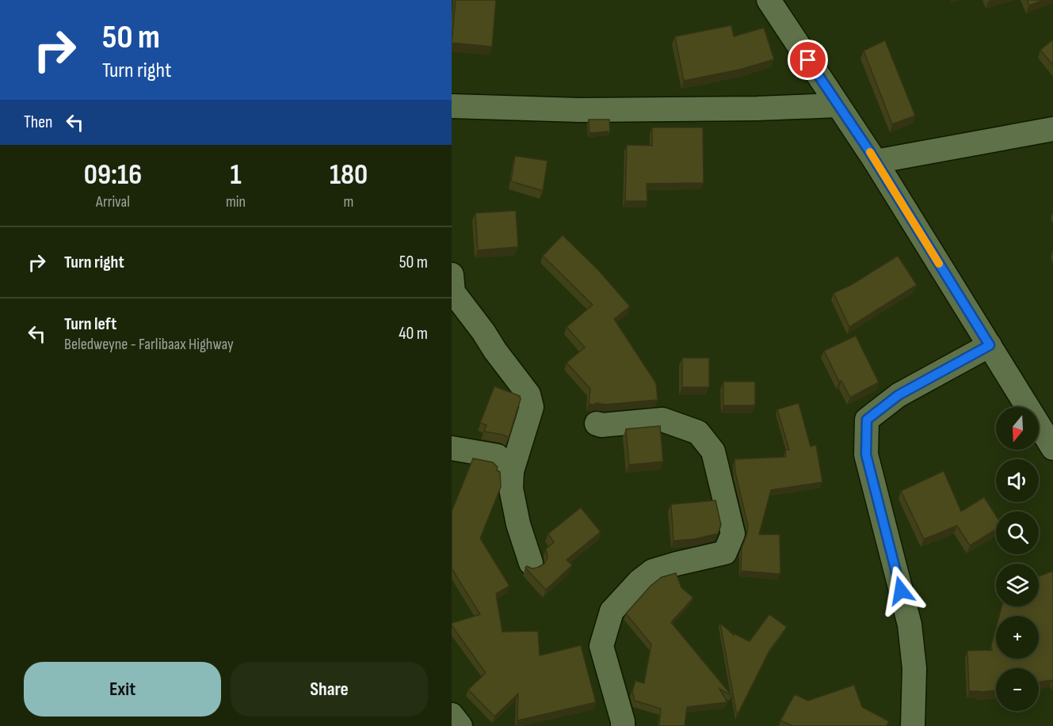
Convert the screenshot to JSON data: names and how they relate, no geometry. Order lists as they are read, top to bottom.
{
  "north": "bottom",
  "page": {
    "turn": ["50 m", "Turn right"],
    "then": "Then",
    "eta": [
      "09:16",
      "Arrival",
      "1",
      "min",
      "180",
      "m"
    ],
    "list": [
      {
        "name": "Turn right",
        "value": "50 m"
      },
      {
        "name": "Turn left",
        "note": "Beledweyne - Farlibaax Highway",
        "value": "40 m"
      }
    ],
    "map_buttons": ["+", "−"],
    "buttons": ["Exit", "Share"]
  }
}
